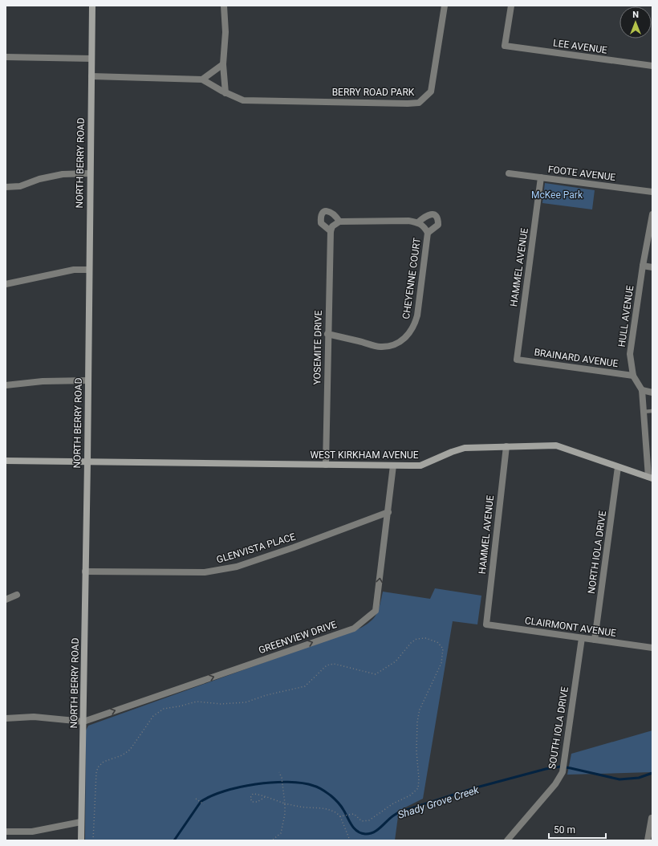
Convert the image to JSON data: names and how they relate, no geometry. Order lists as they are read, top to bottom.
{
  "streets": {
    "main road": ["NORTH BERRY ROAD", "WEST KIRKHAM AVENUE"],
    "street": [
      "LEE AVENUE",
      "BERRY ROAD PARK",
      "FOOTE AVENUE",
      "HAMMEL AVENUE",
      "CHEYENNE COURT",
      "HULL AVENUE",
      "YOSEMITE DRIVE",
      "BRAINARD AVENUE",
      "GLENVISTA PLACE",
      "NORTH IOLA DRIVE",
      "CLAIRMONT AVENUE",
      "GREENVIEW DRIVE",
      "SOUTH IOLA DRIVE"
    ]
  },
  "crossings": [
    ["BERRY ROAD PARK", "NORTH BERRY ROAD"],
    ["NORTH BERRY ROAD", "WEST KIRKHAM AVENUE"],
    ["NORTH BERRY ROAD", "GLENVISTA PLACE"],
    ["NORTH BERRY ROAD", "GREENVIEW DRIVE"],
    ["FOOTE AVENUE", "HAMMEL AVENUE"],
    ["HAMMEL AVENUE", "BRAINARD AVENUE"],
    ["HAMMEL AVENUE", "WEST KIRKHAM AVENUE"],
    ["HAMMEL AVENUE", "CLAIRMONT AVENUE"],
    ["CHEYENNE COURT", "YOSEMITE DRIVE"],
    ["HULL AVENUE", "BRAINARD AVENUE"],
    ["HULL AVENUE", "WEST KIRKHAM AVENUE"],
    ["YOSEMITE DRIVE", "WEST KIRKHAM AVENUE"],
    ["WEST KIRKHAM AVENUE", "NORTH IOLA DRIVE"],
    ["WEST KIRKHAM AVENUE", "GREENVIEW DRIVE"],
    ["GLENVISTA PLACE", "GREENVIEW DRIVE"],
    ["NORTH IOLA DRIVE", "CLAIRMONT AVENUE"],
    ["CLAIRMONT AVENUE", "SOUTH IOLA DRIVE"]
  ],
  "one_way": ["GREENVIEW DRIVE"],
  "water": ["Shady Grove Creek"],
  "parks": ["McKee Park"],
  "scale_bar": "50 m",
  "north": "top"
}
